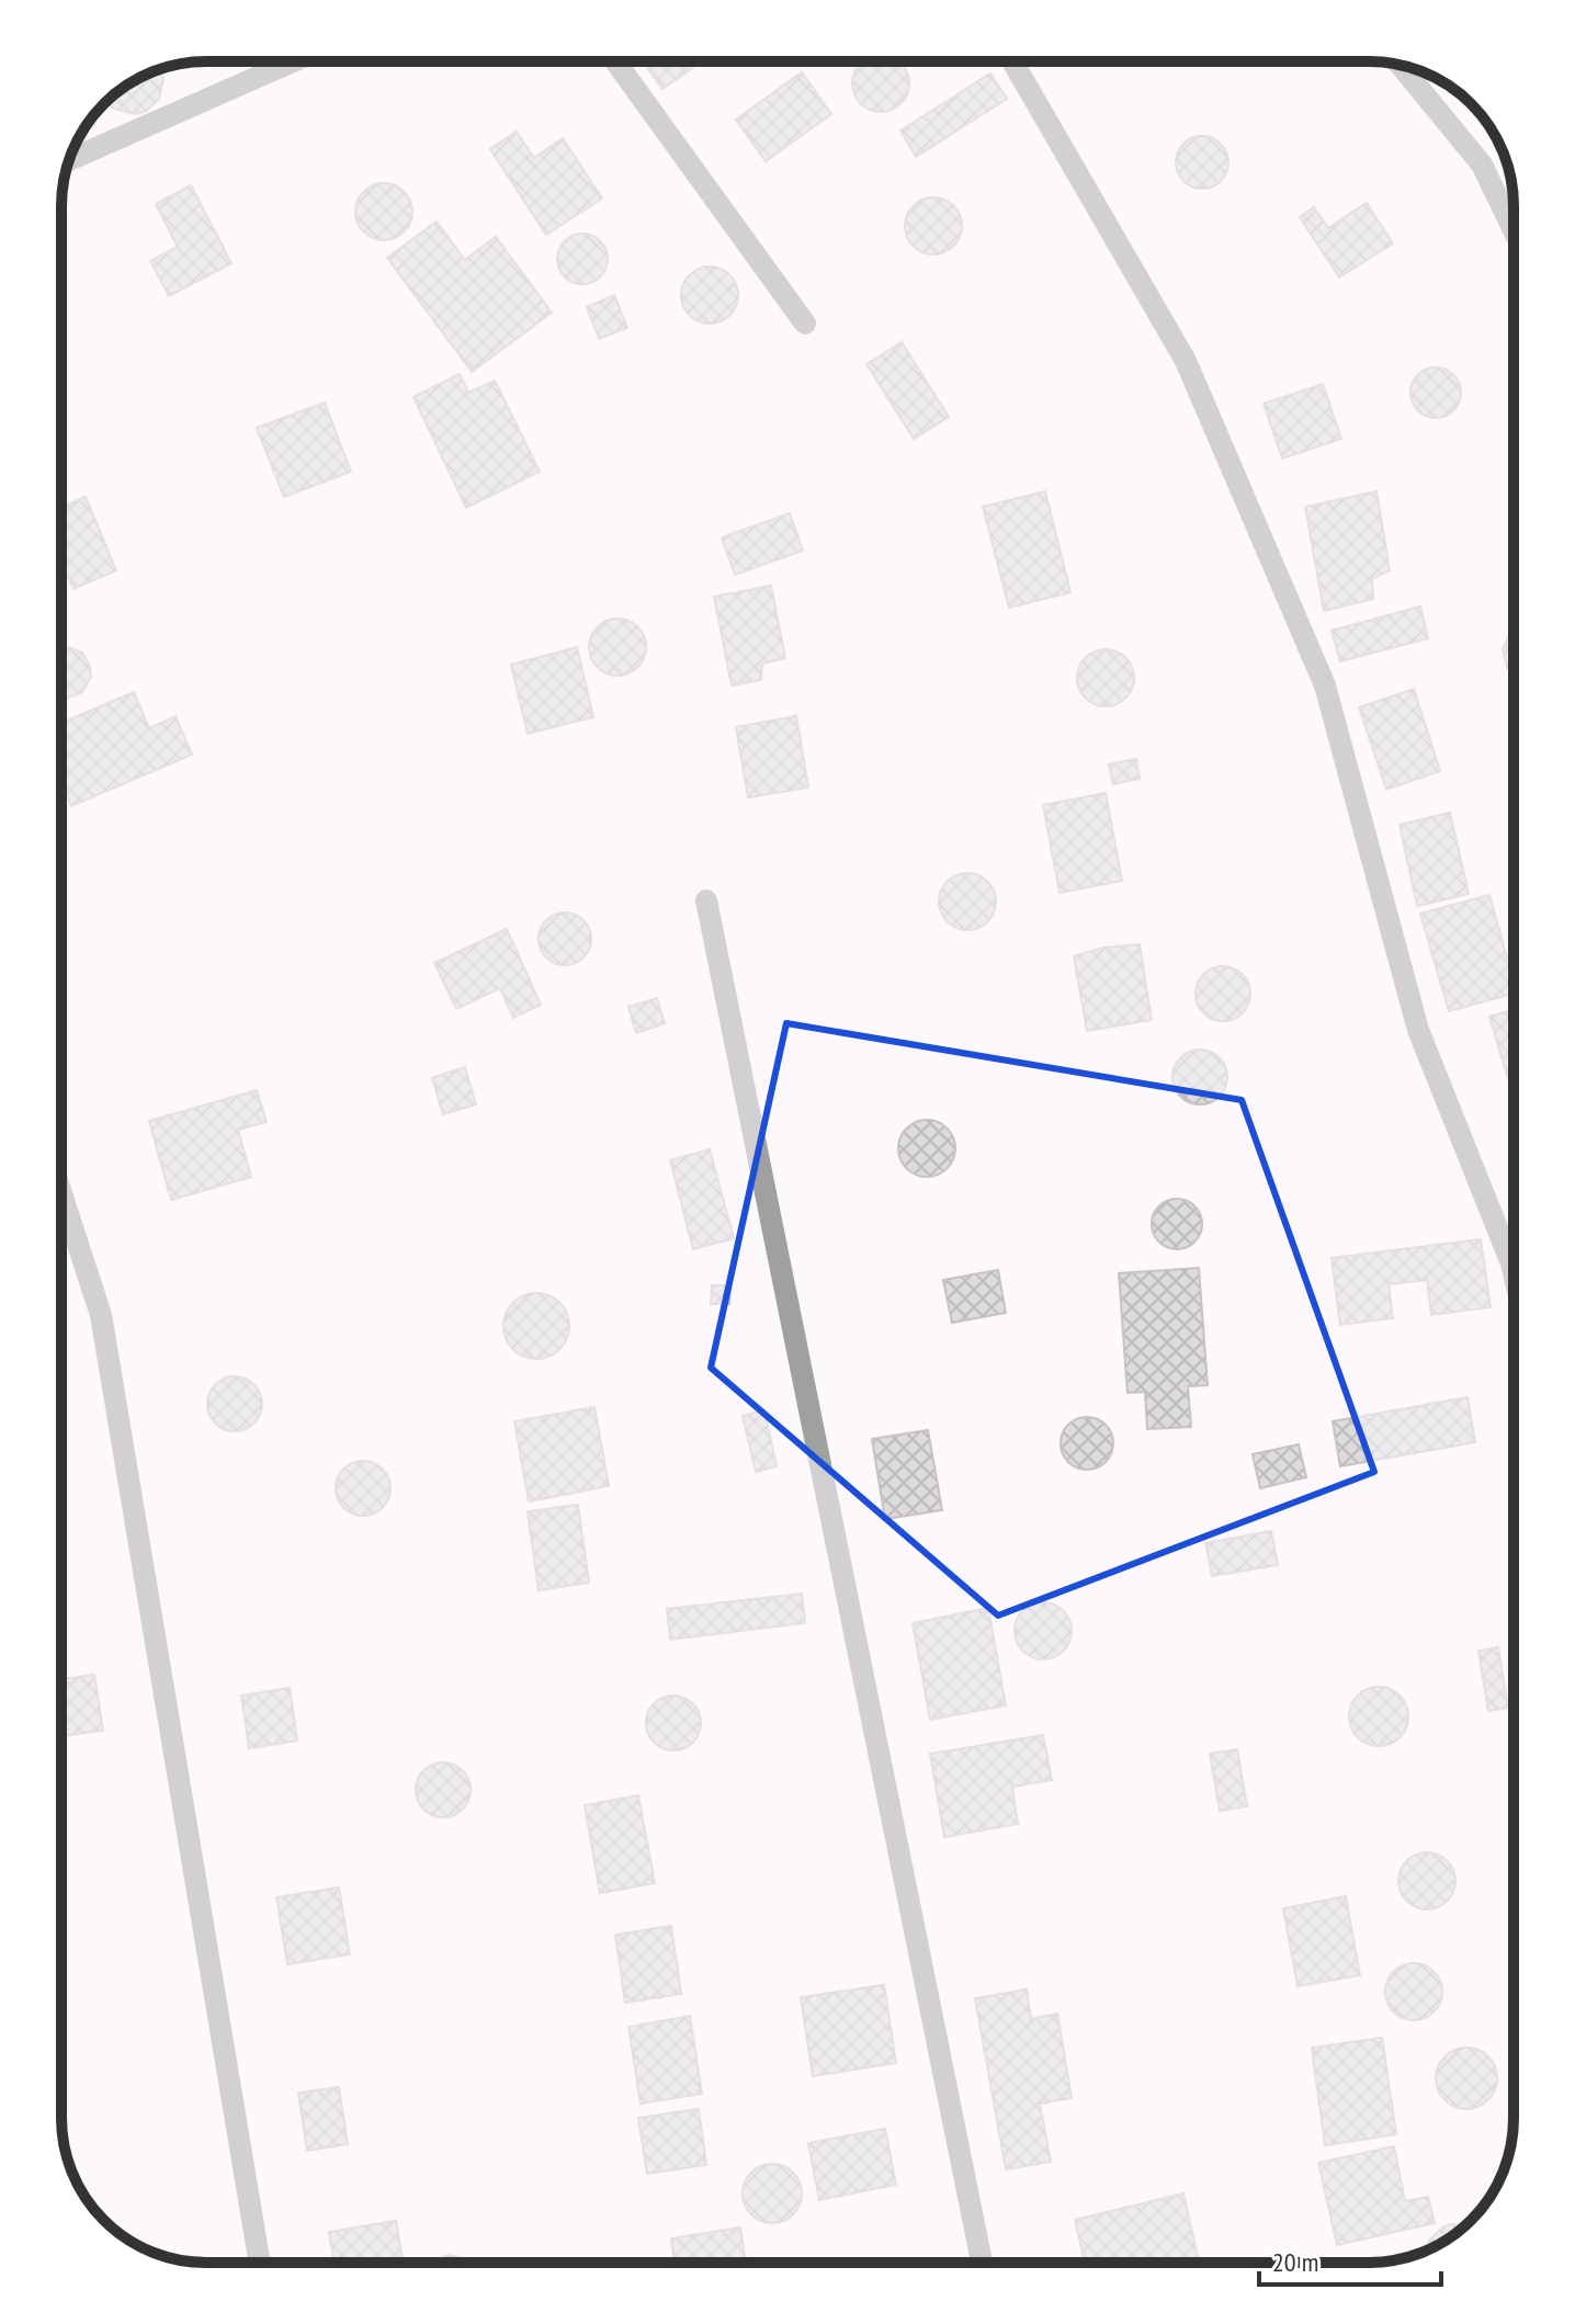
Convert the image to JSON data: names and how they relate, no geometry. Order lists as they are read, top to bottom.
{
  "scale_bar": "20 m"
}
